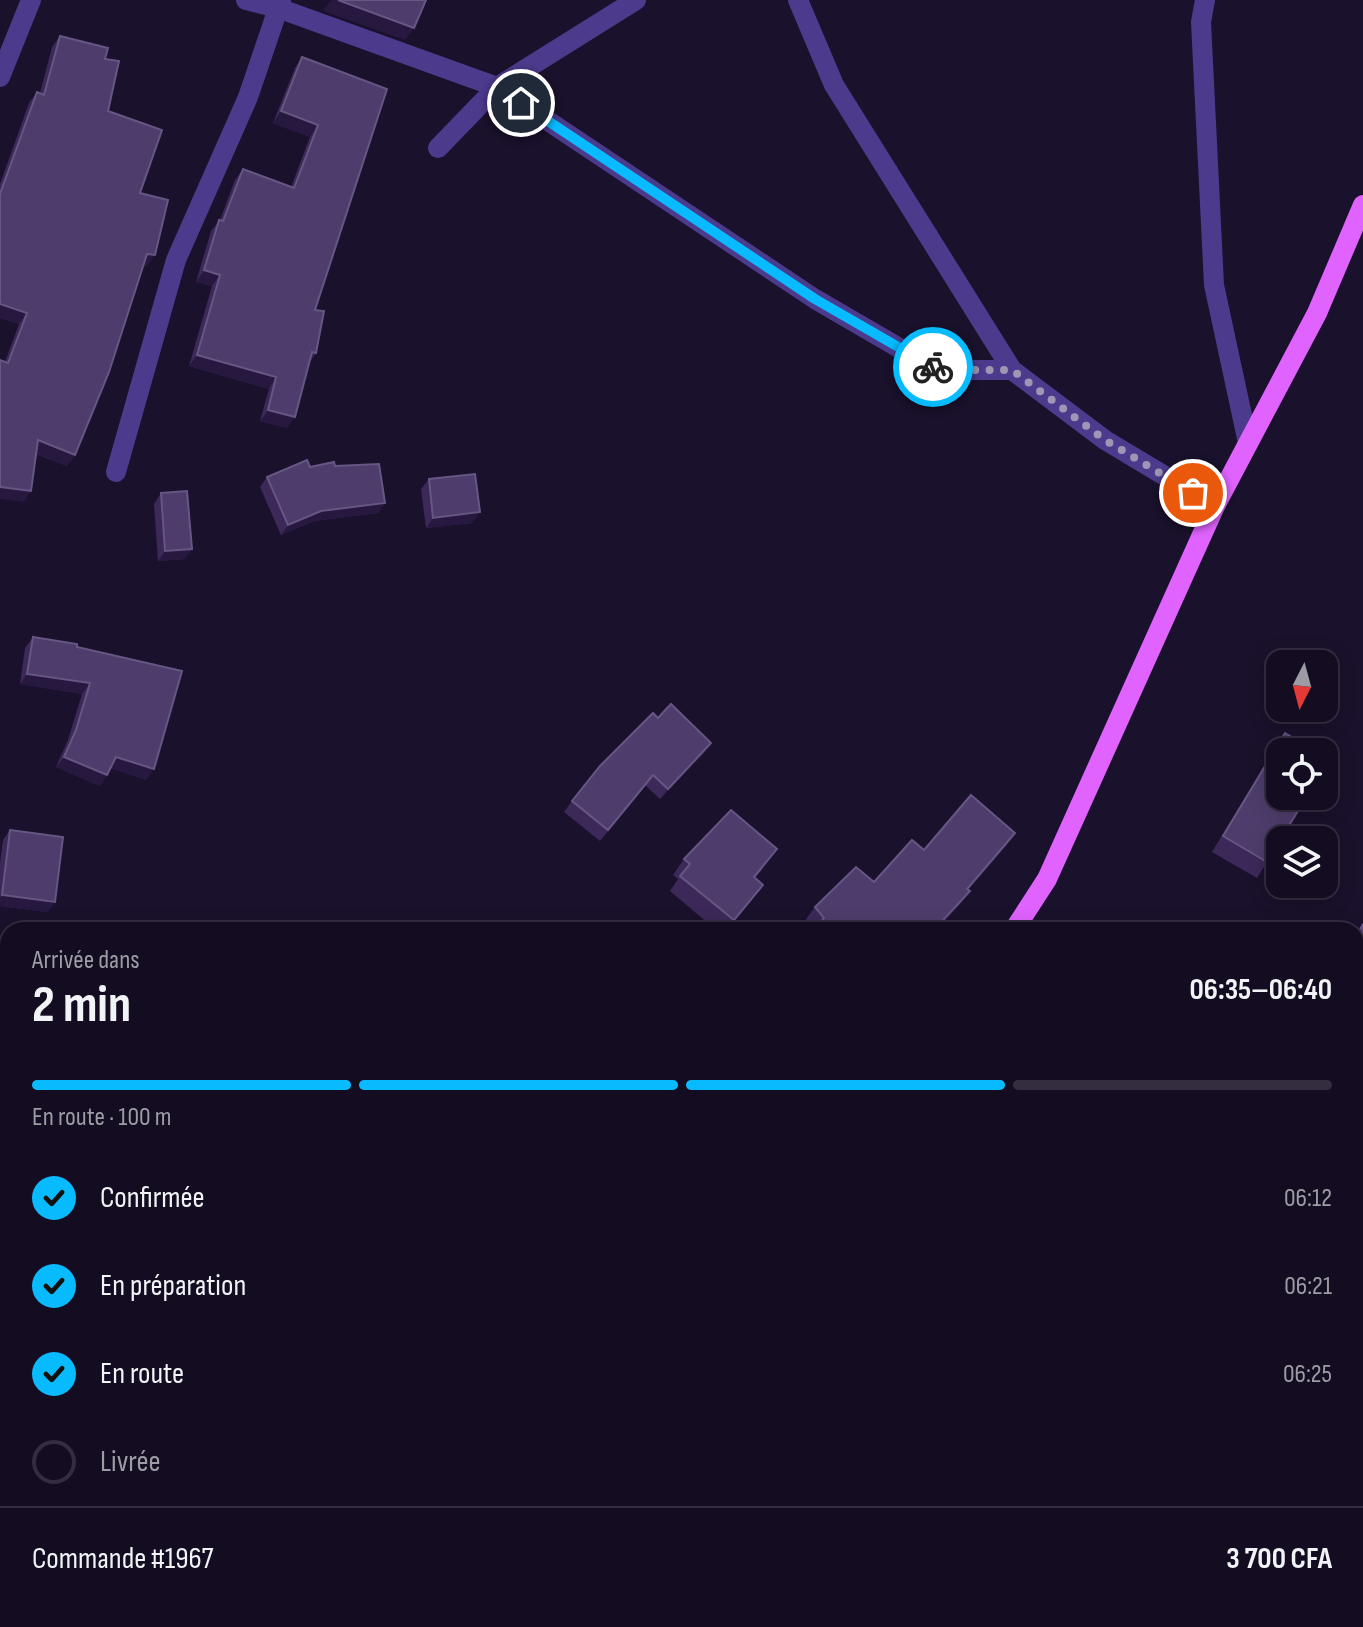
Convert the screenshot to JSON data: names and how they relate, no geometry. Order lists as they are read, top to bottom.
{
  "north": "bottom",
  "page": {
    "heading": ["2 min", "Arrivée dans", "06:35–06:40"],
    "panel": ["Commande #1967", "3 700 CFA"],
    "bar": "En route · 100 m",
    "list": [
      ["Confirmée", "06:12"],
      ["En préparation", "06:21"],
      ["En route", "06:25"],
      "Livrée"
    ]
  }
}
